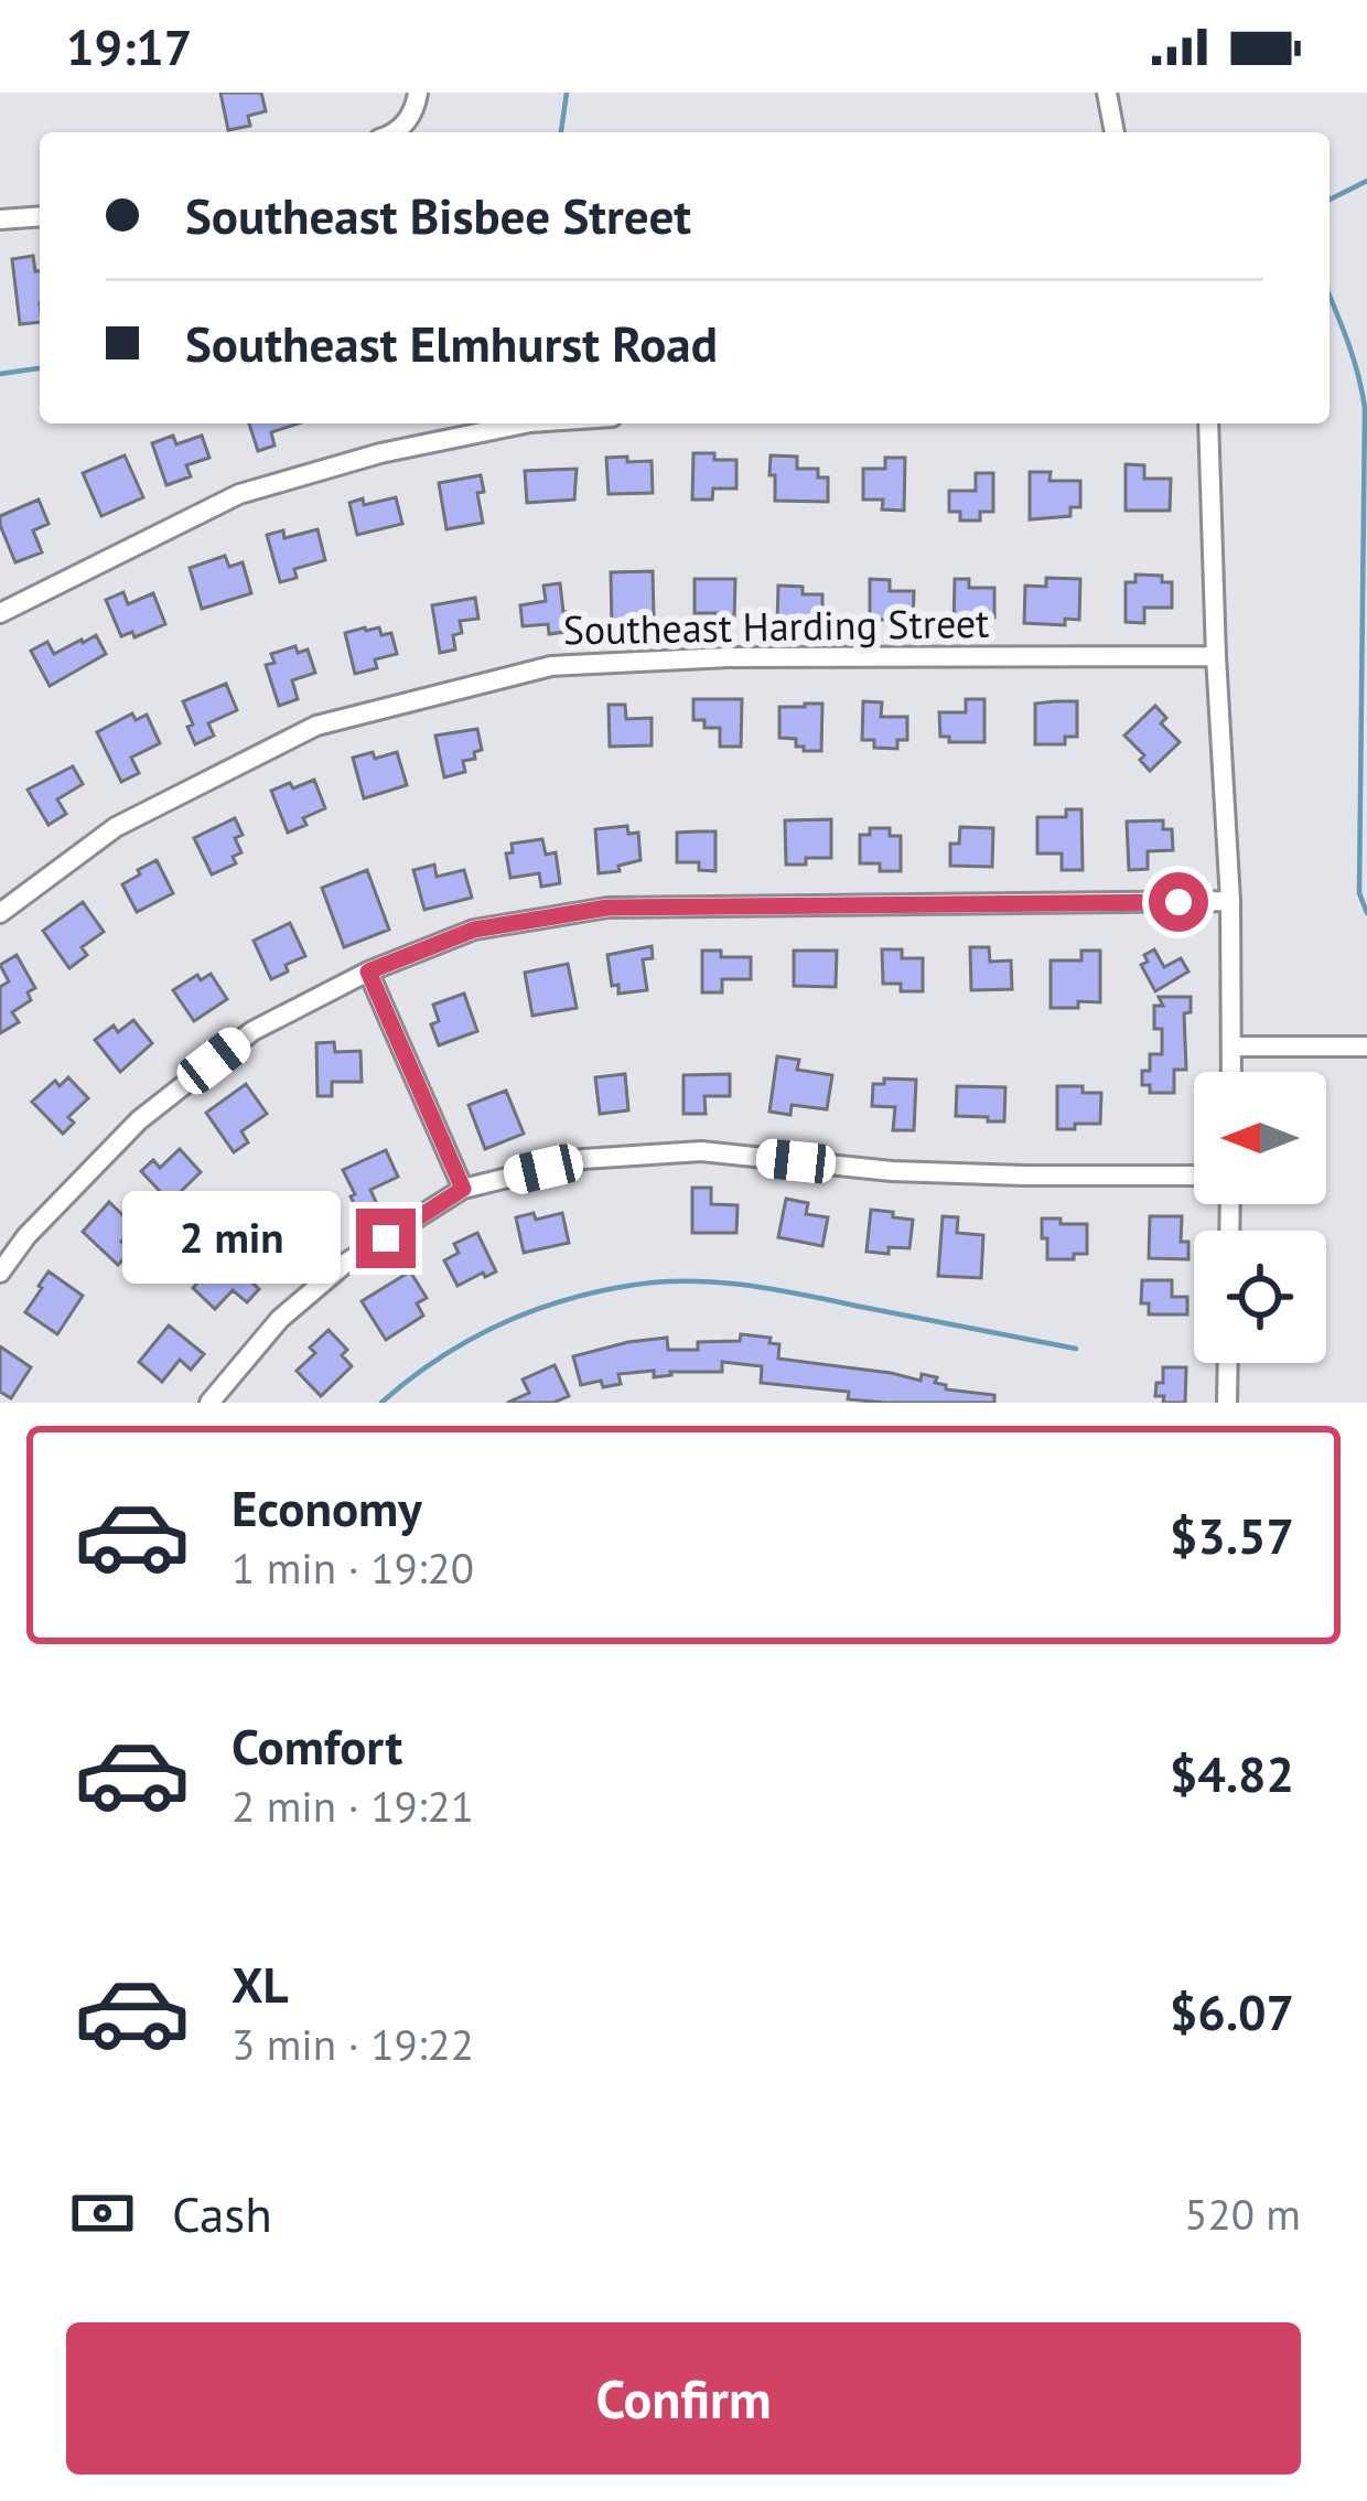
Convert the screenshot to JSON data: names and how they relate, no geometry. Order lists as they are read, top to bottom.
{
  "streets": {
    "street": ["Southeast Harding Street"]
  },
  "north": "left",
  "page": {
    "status": "19:17",
    "banner": ["Southeast Bisbee Street", "Southeast Elmhurst Road"],
    "bubble": "2 min",
    "list": [
      {
        "name": "Economy",
        "note": "1 min · 19:20",
        "value": "$3.57"
      },
      {
        "name": "Comfort",
        "note": "2 min · 19:21",
        "value": "$4.82"
      },
      {
        "name": "XL",
        "note": "3 min · 19:22",
        "value": "$6.07"
      }
    ],
    "pay": ["Cash", "520 m"],
    "buttons": "Confirm"
  }
}
